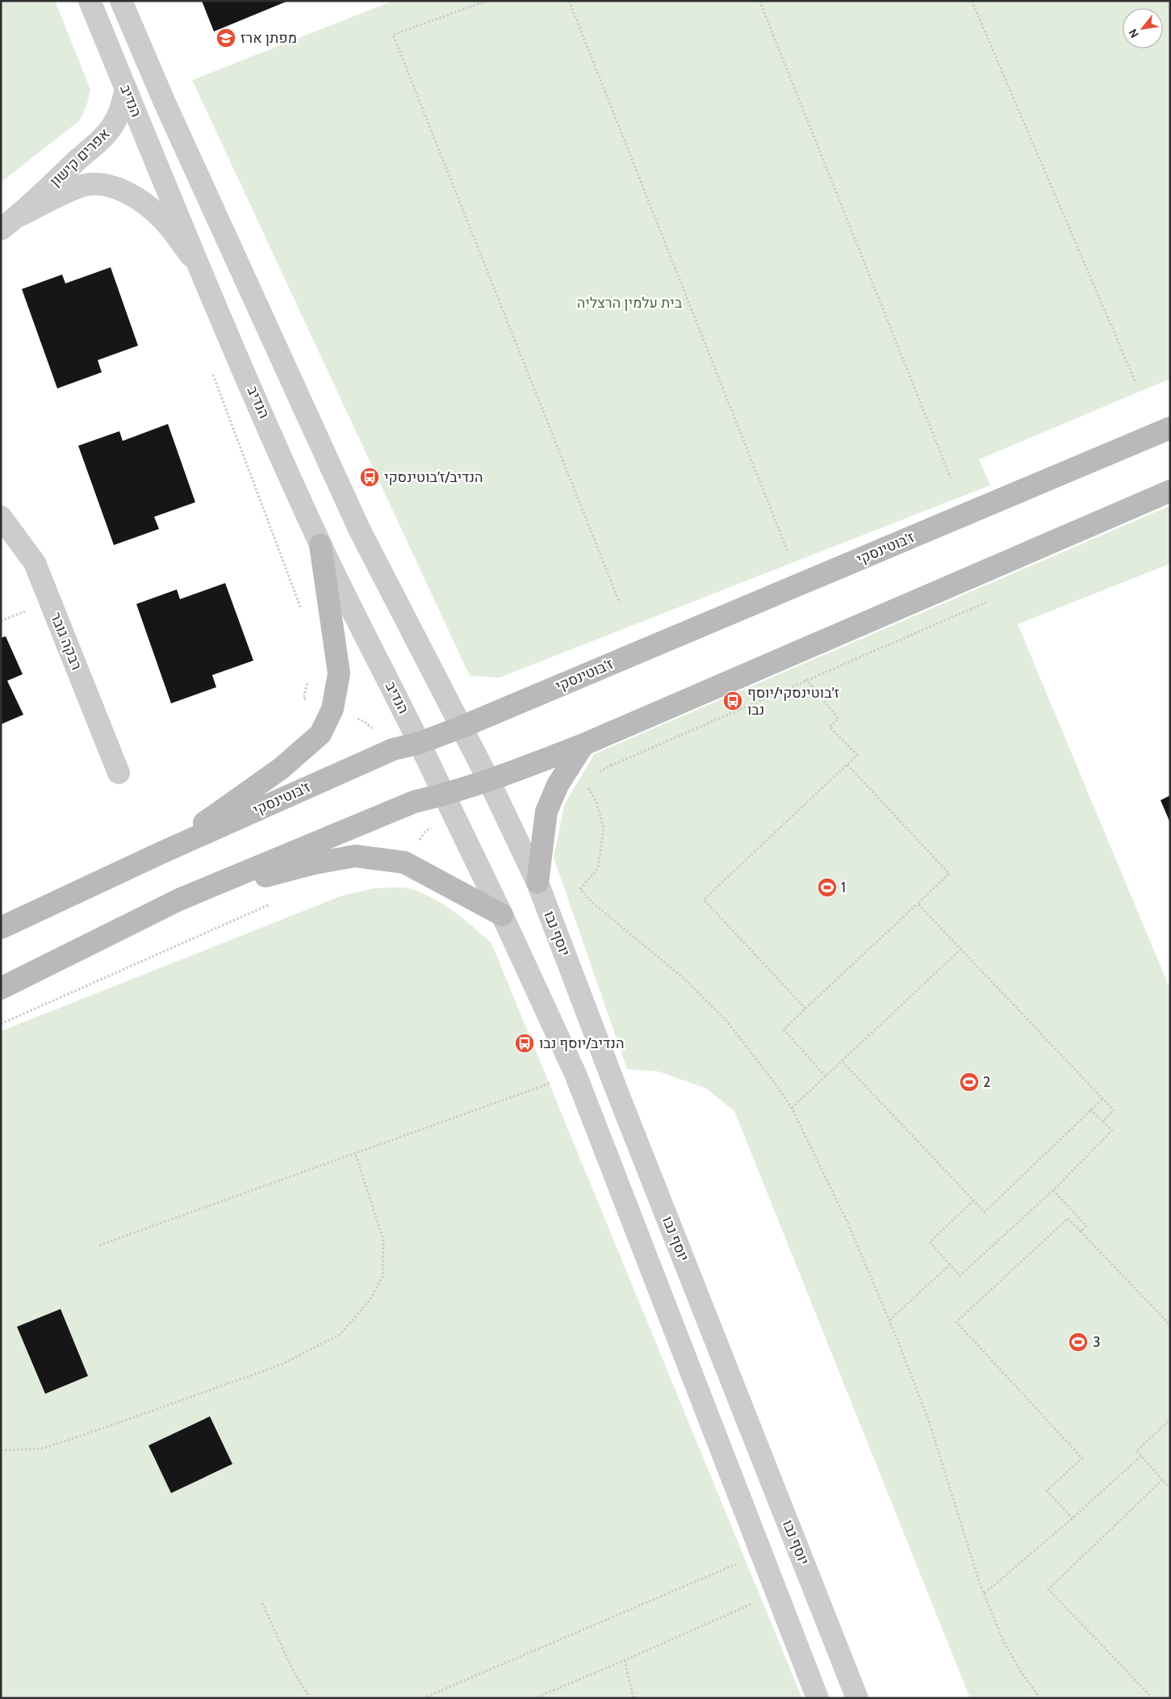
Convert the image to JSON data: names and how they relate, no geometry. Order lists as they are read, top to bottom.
{
  "streets": {
    "main road": ["ז'בוטינסקי"],
    "street": [
      "הנדיב",
      "אפרים קישון",
      "רבקה גובר",
      "יוסף נבו"
    ]
  },
  "crossings": [
    ["הנדיב", "אפרים קישון"],
    ["הנדיב", "ז'בוטינסקי"]
  ],
  "parks": ["בית עלמין הרצליה"],
  "places": {
    "school or university": ["מפתן ארז"],
    "bus stop": ["הנדיב/ז׳בוטינסקי", "ז׳בוטינסקי/יוסף נבו", "הנדיב/יוסף נבו"],
    "sports": ["1", "2", "3"]
  },
  "north": "bottom left"
}
